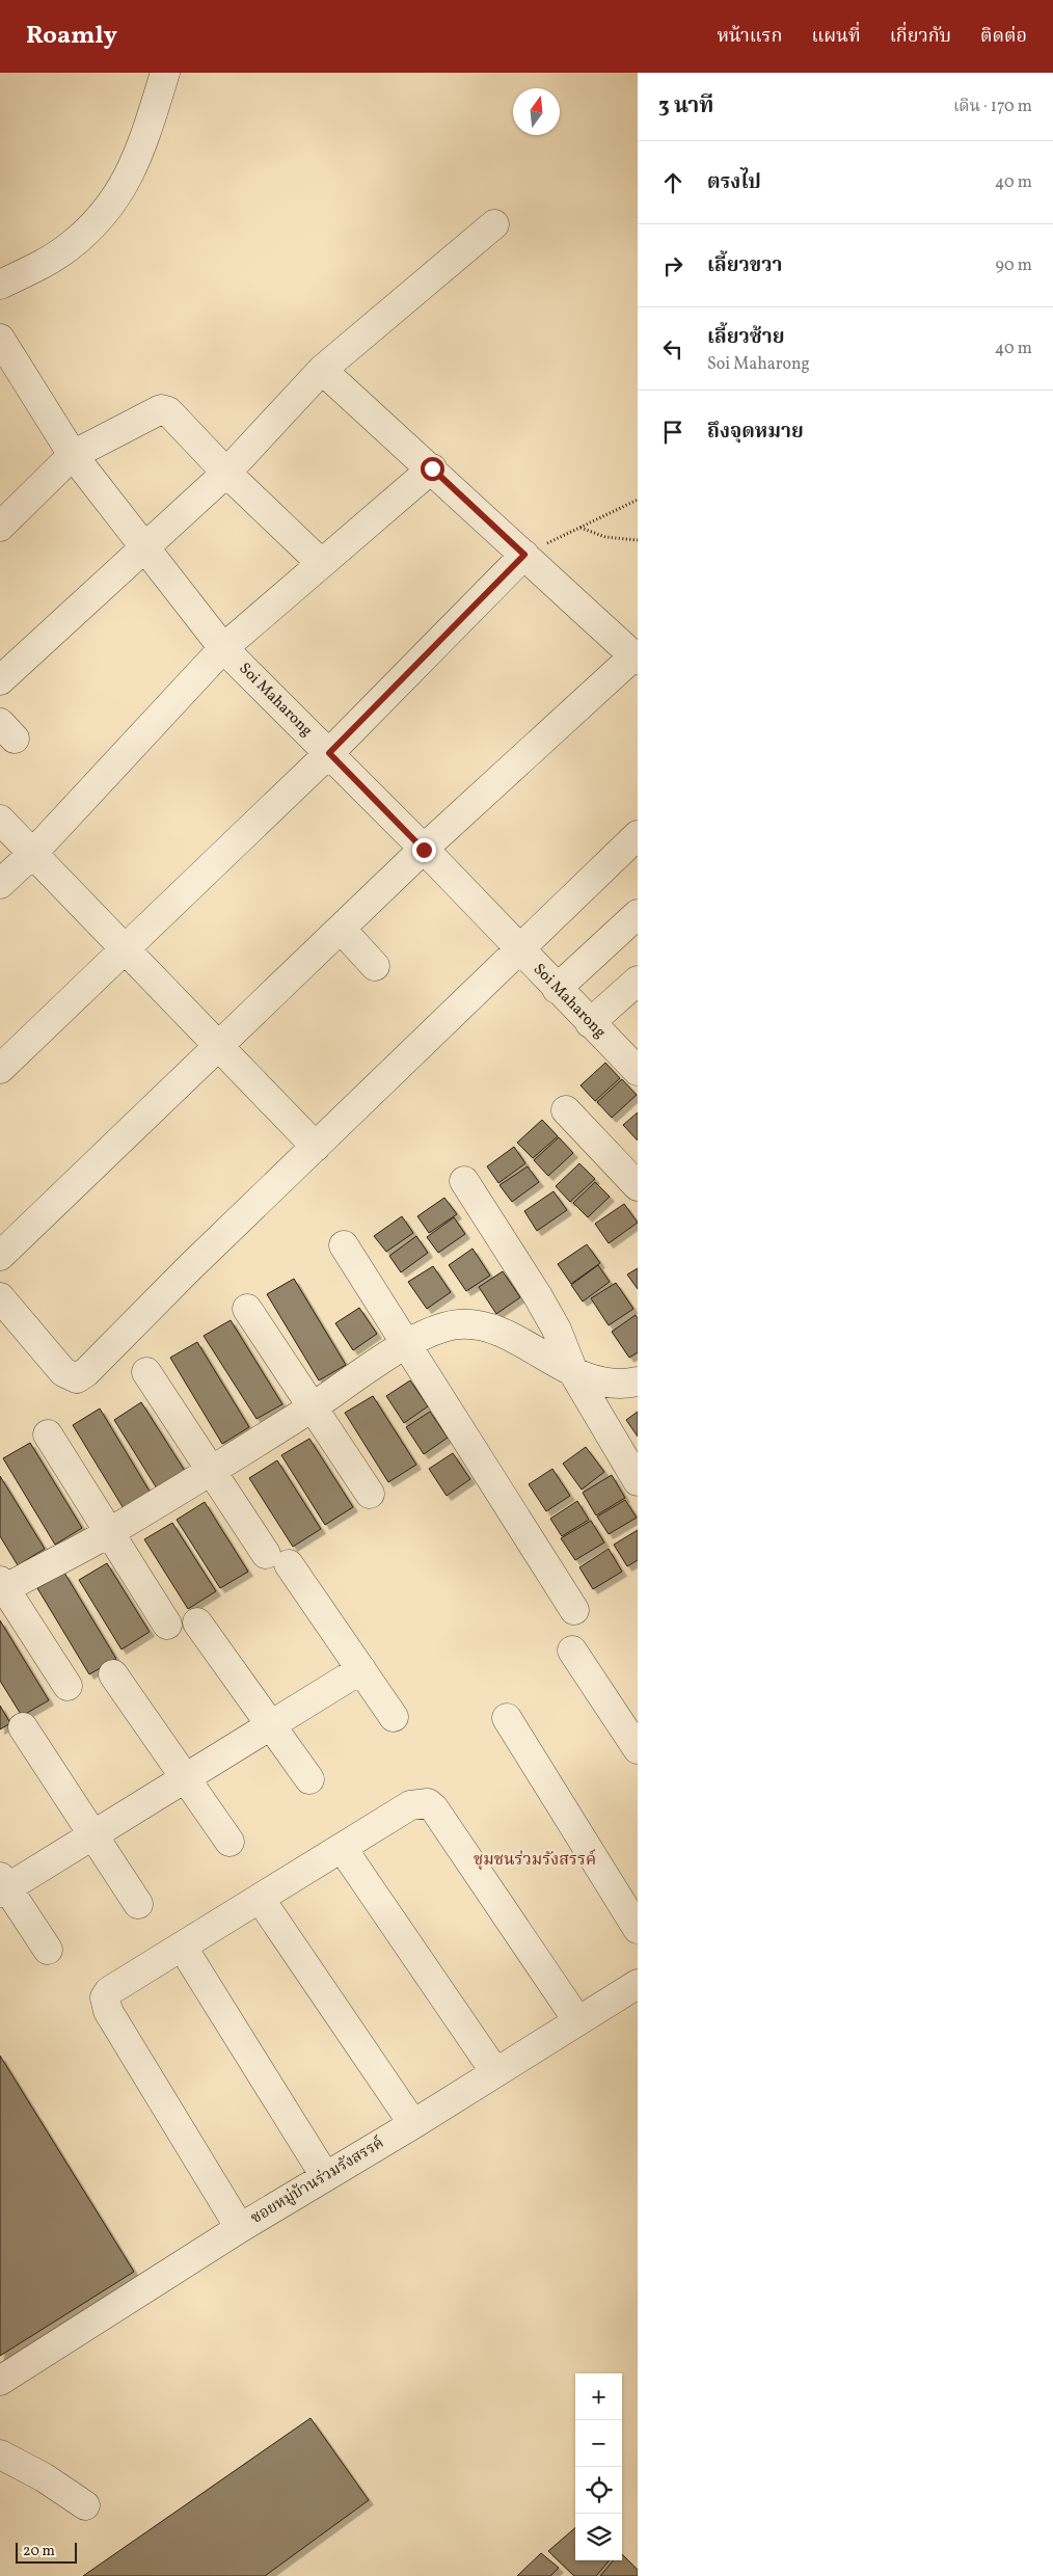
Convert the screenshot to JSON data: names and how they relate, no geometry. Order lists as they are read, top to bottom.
{
  "streets": {
    "street": ["Soi Maharong", "ซอยหมู่บ้านร่วมรังสรรค์"]
  },
  "districts": ["ชุมชนร่วมรังสรรค์"],
  "scale_bar": "20 m",
  "north": "top",
  "page": {
    "header": "Roamly",
    "nav": [
      "หน้าแรก",
      "แผนที่",
      "เกี่ยวกับ",
      "ติดต่อ"
    ],
    "heading": ["3 นาที", "เดิน · 170 m"],
    "list": [
      ["ตรงไป", "40 m"],
      ["เลี้ยวขวา", "90 m"],
      ["เลี้ยวซ้าย", "Soi Maharong", "40 m"],
      "ถึงจุดหมาย"
    ],
    "map_buttons": ["+", "−"],
    "scale": "20 m"
  }
}
